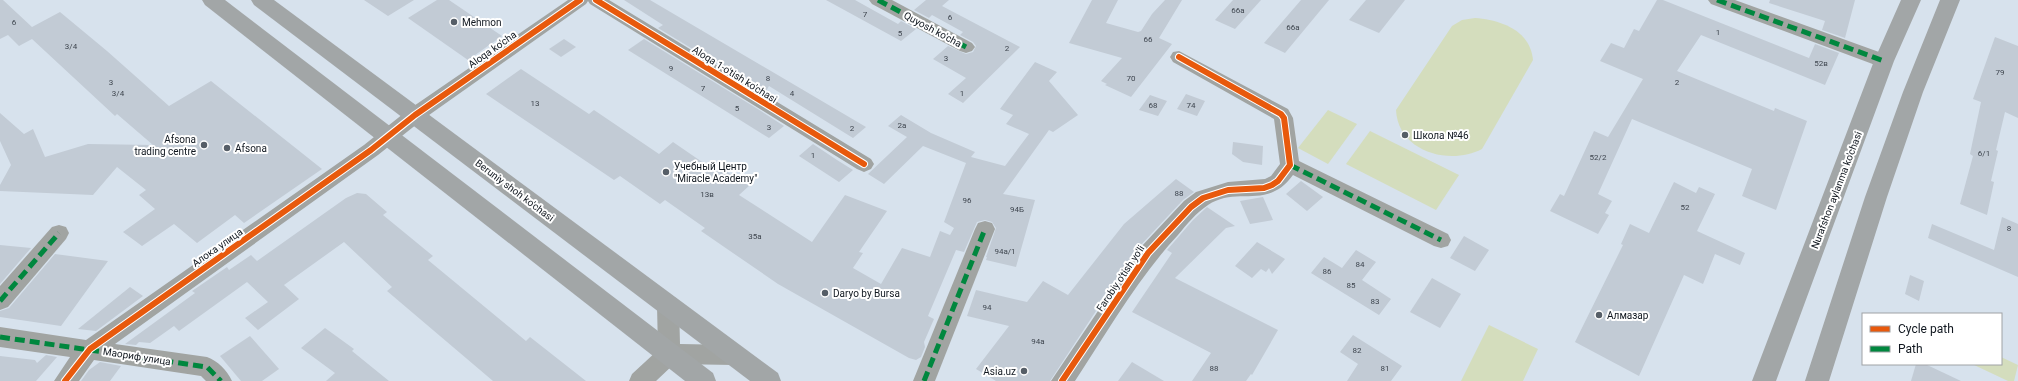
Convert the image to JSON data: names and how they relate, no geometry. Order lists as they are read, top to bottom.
{
  "streets": {
    "main road": ["Beruniy shoh ko'chasi", "Nurafshon aylanma ko'chasi"],
    "street": [
      "Quyosh ko'cha",
      "Aloqa ko'cha",
      "Aloqa 1-o'tish ko'chasi",
      "Алока улица",
      "Farobiy o'tish yo'li",
      "Маориф улица"
    ]
  },
  "crossings": [
    ["Aloqa ko'cha", "Beruniy shoh ko'chasi"],
    ["Aloqa ko'cha", "Алока улица"],
    ["Алока улица", "Маориф улица"]
  ],
  "places": [
    "Mehmon",
    "Школа №46",
    "Afsona trading centre",
    "Afsona",
    "Учебный Центр \"Miracle Academy\"",
    "Daryo by Bursa",
    "Алмазар",
    "Asia.uz"
  ],
  "house_numbers": [
    "66a",
    "7",
    "6",
    "6",
    "66a",
    "1",
    "5",
    "66",
    "3/4",
    "2",
    "3",
    "52в",
    "9",
    "79",
    "8",
    "70",
    "3",
    "2",
    "7",
    "3/4",
    "4",
    "1",
    "13",
    "68",
    "74",
    "5",
    "2a",
    "3",
    "2",
    "6/1",
    "1",
    "52/2",
    "88",
    "13в",
    "96",
    "52",
    "94Б",
    "8",
    "35a",
    "94a/1",
    "84",
    "86",
    "85",
    "83",
    "94",
    "94a",
    "82",
    "88",
    "81"
  ],
  "legend": ["Cycle path", "Path"]
}
